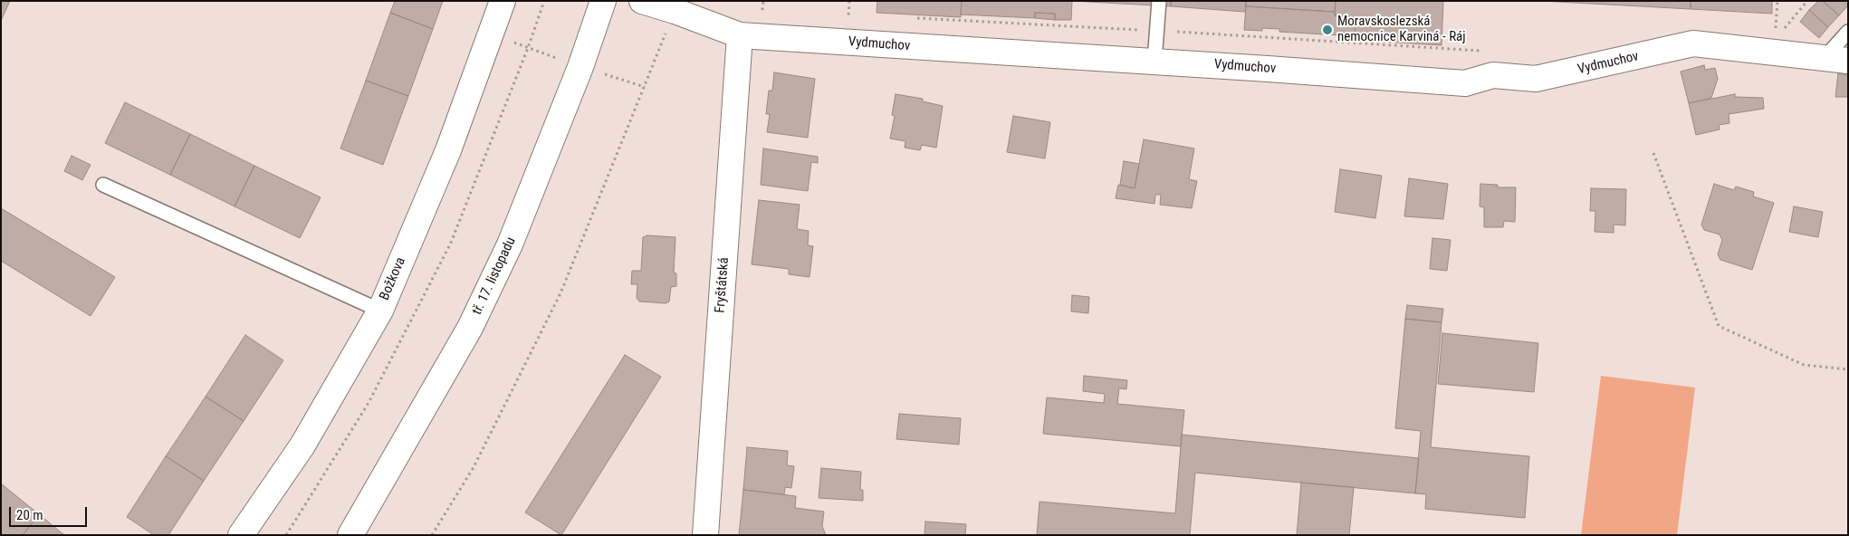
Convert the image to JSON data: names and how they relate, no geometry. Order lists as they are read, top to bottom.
{
  "streets": {
    "street": [
      "Vydmuchov",
      "tř. 17. listopadu",
      "Božkova",
      "Fryštátská"
    ]
  },
  "crossings": [
    ["Vydmuchov", "Fryštátská"]
  ],
  "places": ["Moravskoslezská nemocnice Karviná - Ráj"],
  "scale_bar": "20 m"
}
